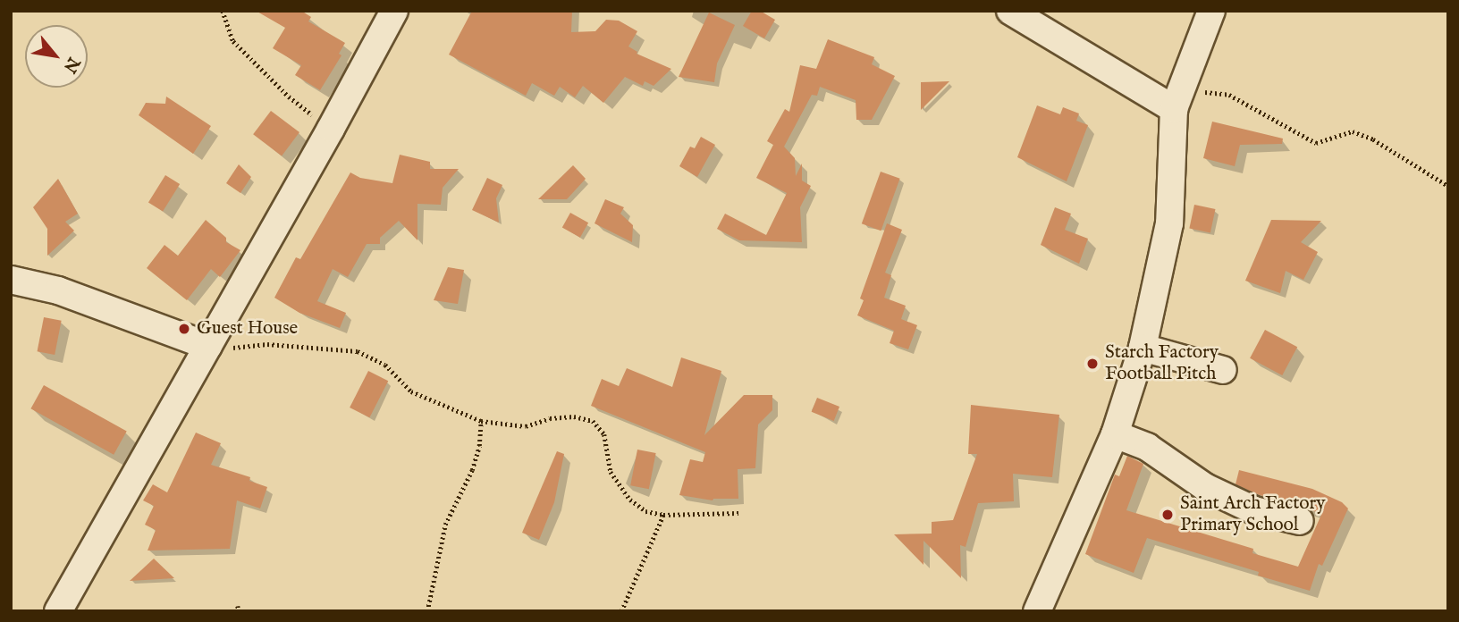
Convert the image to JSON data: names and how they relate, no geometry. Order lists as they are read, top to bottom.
{
  "places": ["Guest House", "Starch Factory Football Pitch", "Saint Arch Factory Primary School"],
  "north": "bottom right"
}
